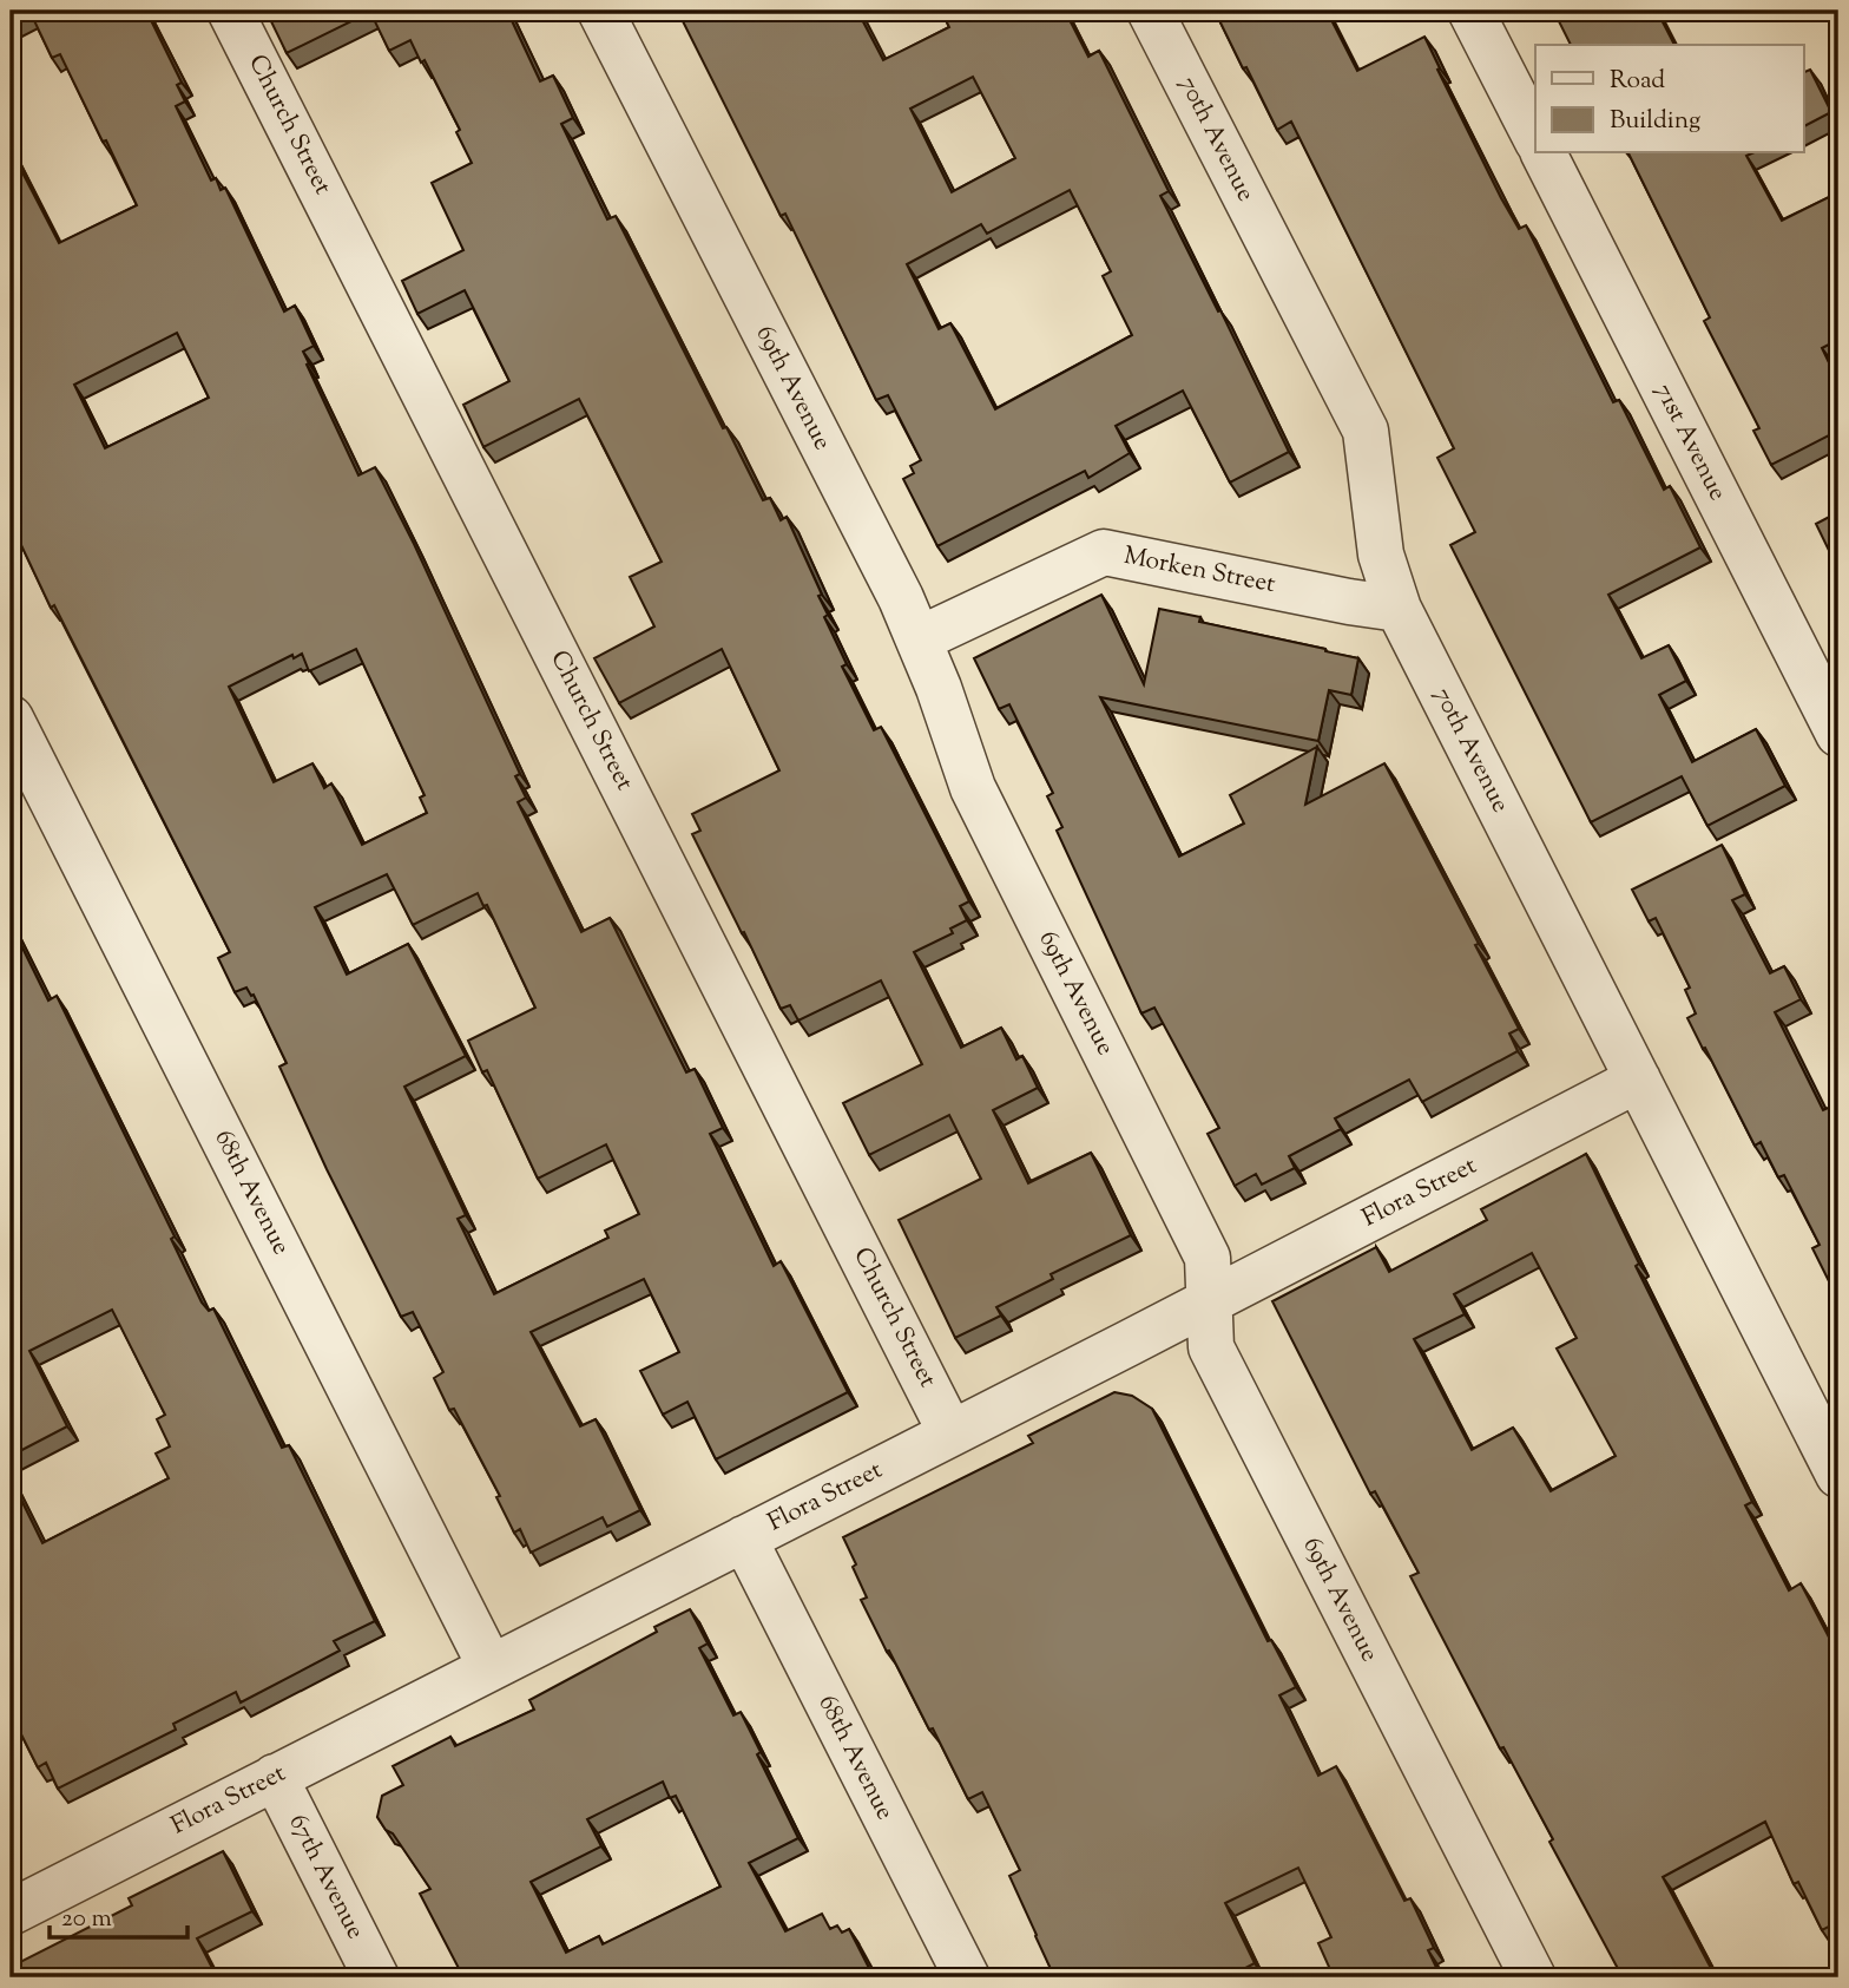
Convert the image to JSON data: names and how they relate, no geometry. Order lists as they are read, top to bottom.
{
  "streets": {
    "street": [
      "Church Street",
      "70th Avenue",
      "69th Avenue",
      "71st Avenue",
      "Morken Street",
      "68th Avenue",
      "Flora Street",
      "67th Avenue"
    ]
  },
  "crossings": [
    ["Church Street", "Flora Street"],
    ["70th Avenue", "Morken Street"],
    ["70th Avenue", "Flora Street"],
    ["69th Avenue", "Morken Street"],
    ["69th Avenue", "Flora Street"],
    ["68th Avenue", "Flora Street"],
    ["Flora Street", "67th Avenue"]
  ],
  "legend": ["Road", "Building"],
  "scale_bar": "20 m"
}
